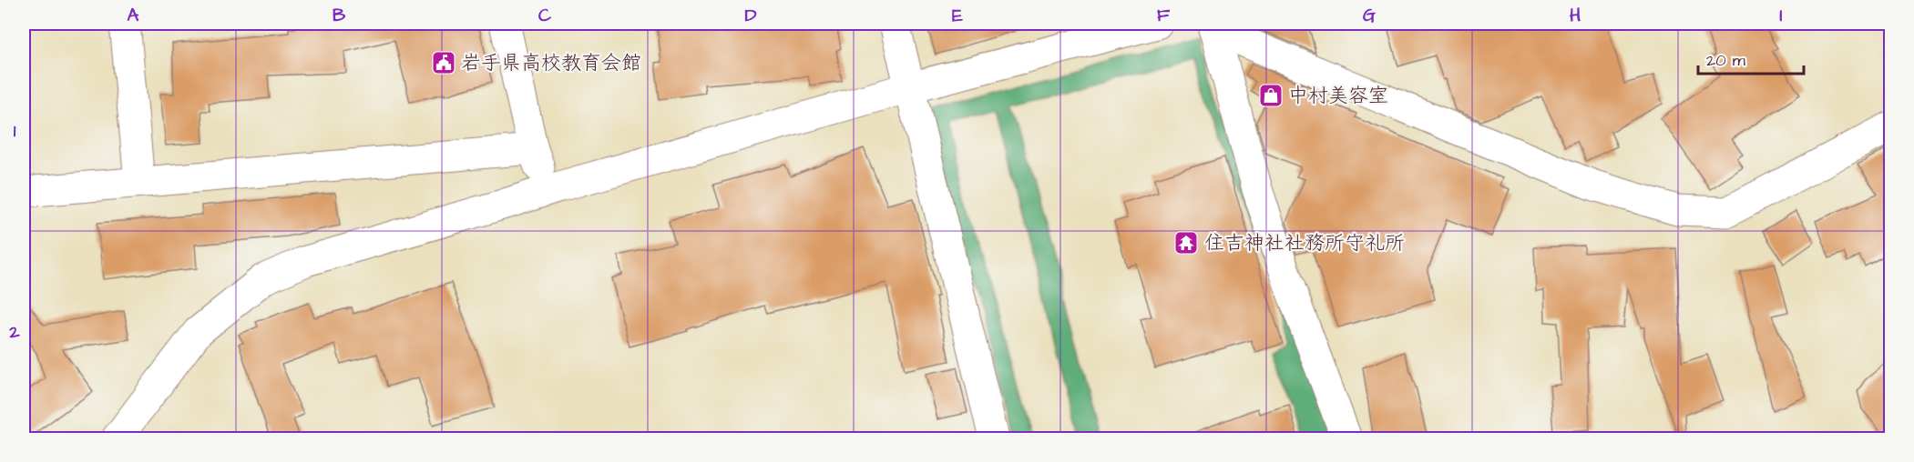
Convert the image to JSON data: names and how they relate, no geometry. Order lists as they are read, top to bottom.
{
  "places": {
    "public building": ["岩手県高校教育会館"],
    "shop": ["中村美容室"],
    "temple": ["住吉神社社務所守礼所"]
  },
  "scale_bar": "20 m",
  "grid": {
    "columns": [
      "A",
      "B",
      "C",
      "D",
      "E",
      "F",
      "G",
      "H",
      "I"
    ],
    "rows": ["1", "2"]
  }
}
